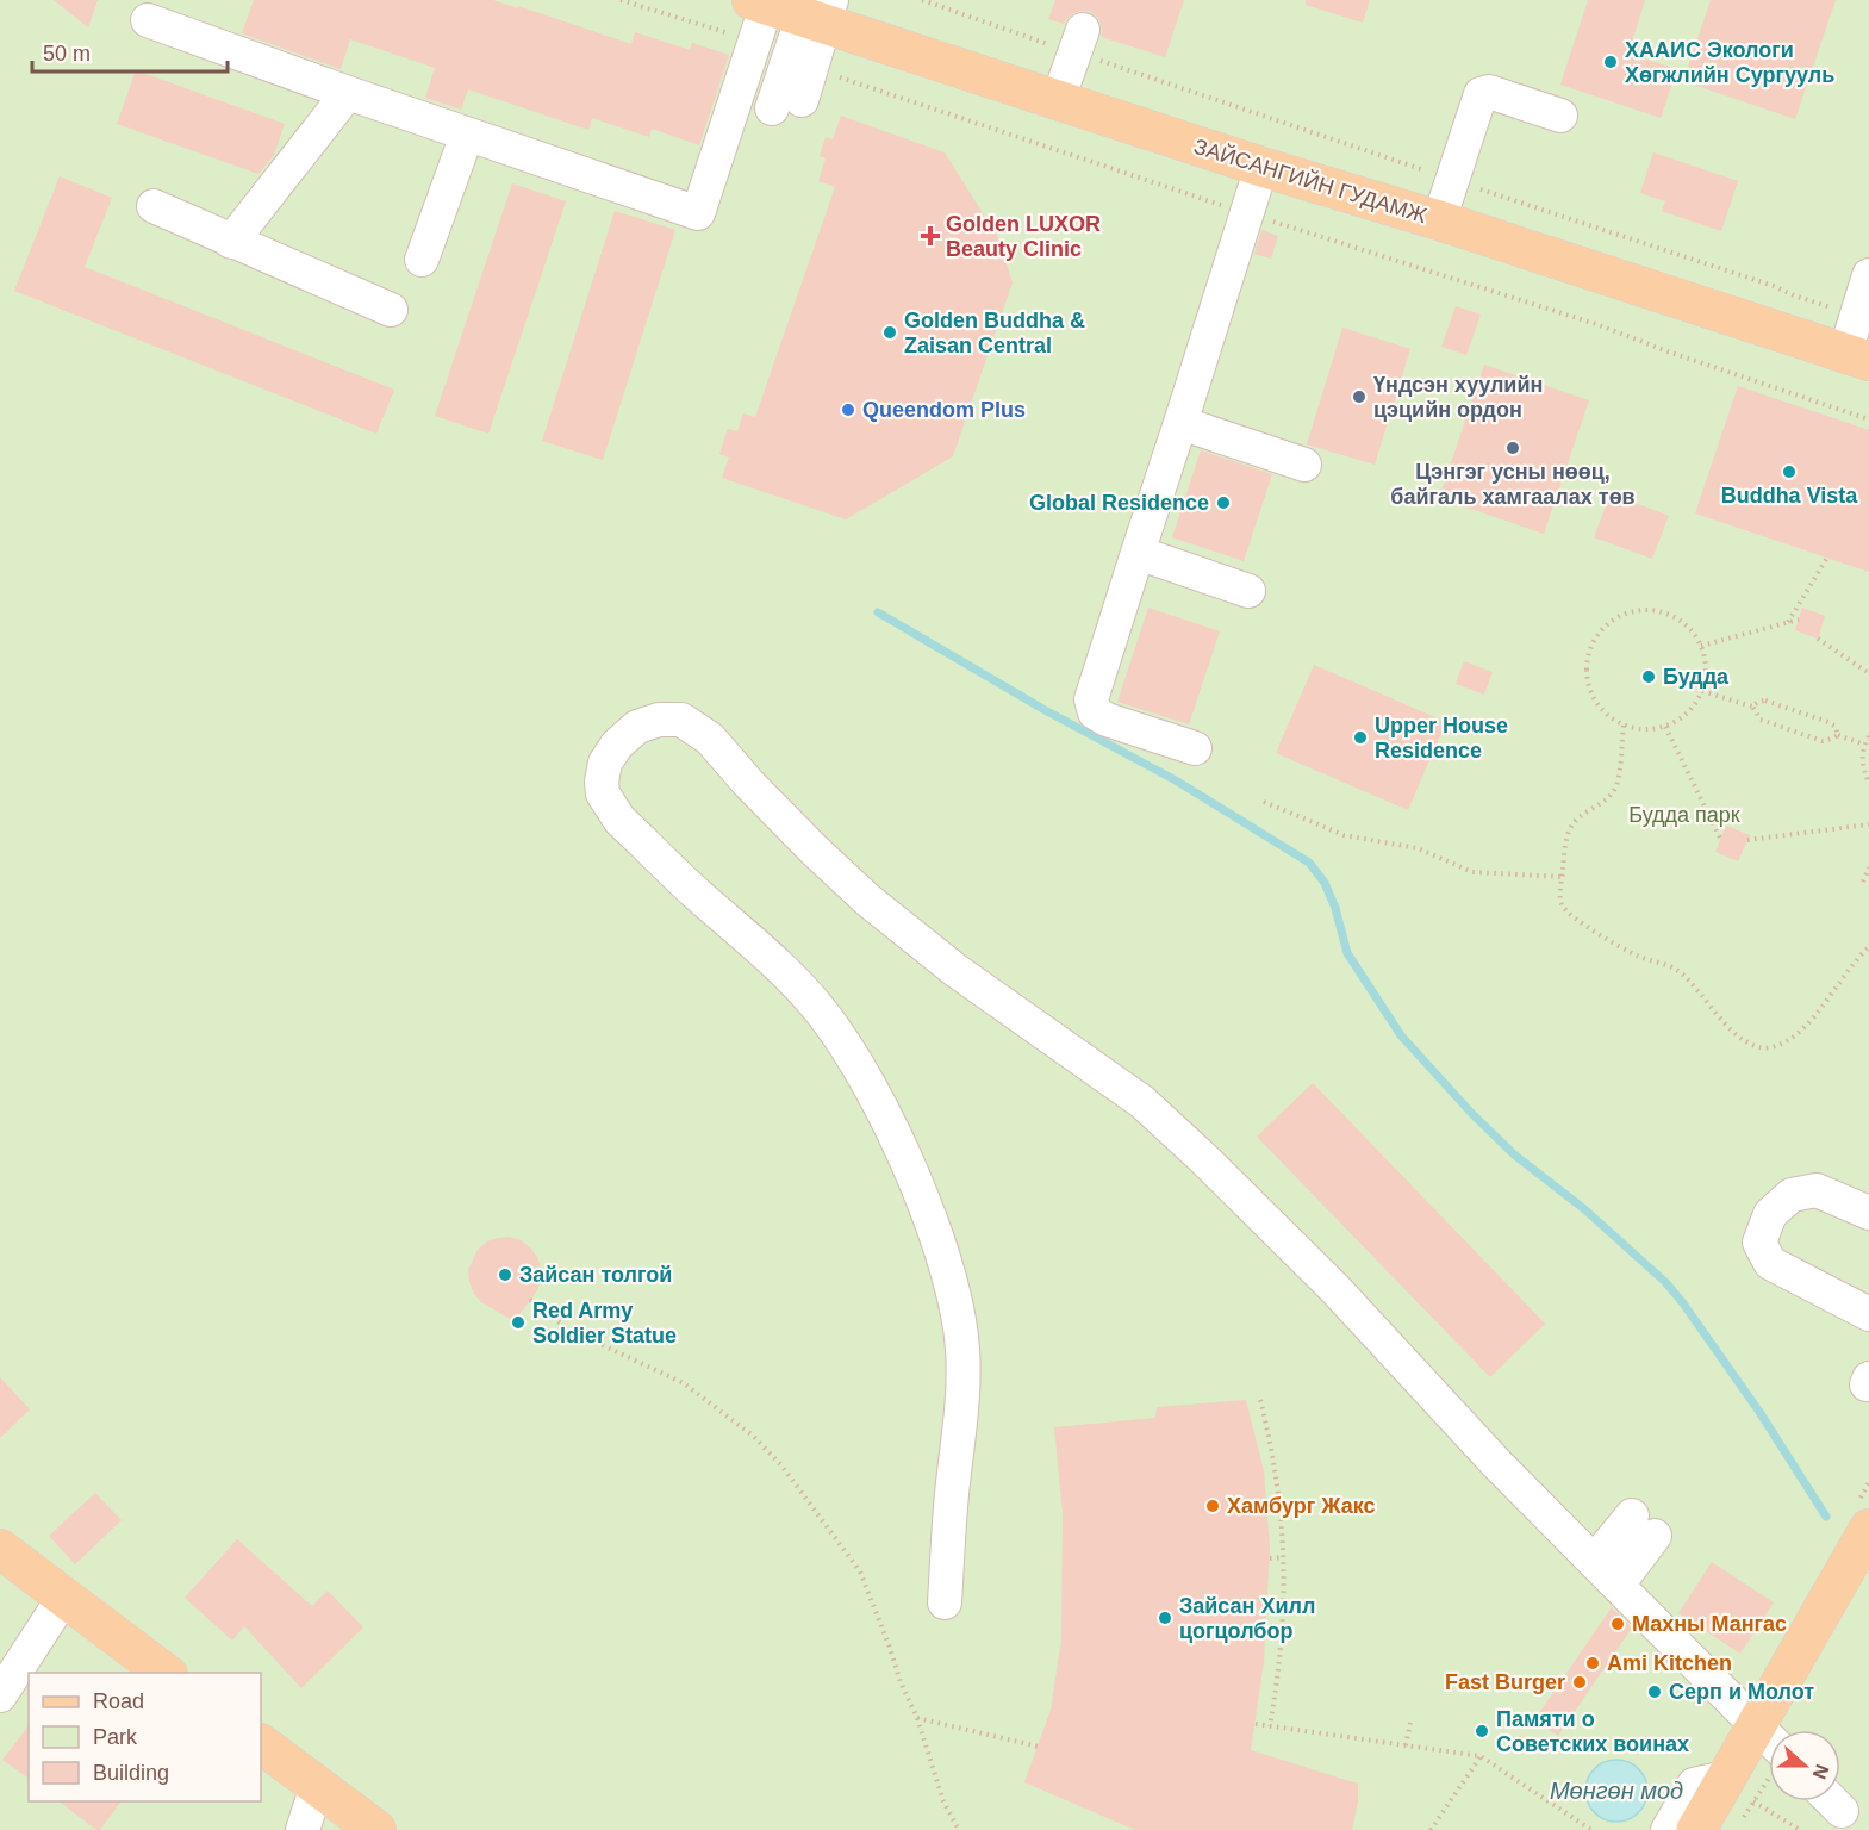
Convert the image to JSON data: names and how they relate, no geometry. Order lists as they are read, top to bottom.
{
  "streets": {
    "main road": ["ЗАЙСАНГИЙН ГУДАМЖ"]
  },
  "water": ["Мөнгөн мод"],
  "parks": ["Будда парк"],
  "places": {
    "other": [
      "ХААИС Экологи Хөгжлийн Сургууль",
      "Golden Buddha & Zaisan Central",
      "Үндсэн хуулийн цэцийн ордон",
      "Queendom Plus",
      "Цэнгэг усны нөөц, байгаль хамгаалах төв",
      "Buddha Vista",
      "Global Residence",
      "Будда",
      "Upper House Residence",
      "Зайсан толгой",
      "Red Army Soldier Statue",
      "Хамбург Жакс",
      "Зайсан Хилл цогцолбор",
      "Махны Мангас",
      "Ami Kitchen",
      "Fast Burger",
      "Серп и Молот",
      "Памяти о Советских воинах"
    ],
    "health": ["Golden LUXOR Beauty Clinic"]
  },
  "legend": ["Road", "Park", "Building"],
  "scale_bar": "50 m",
  "north": "right"
}
